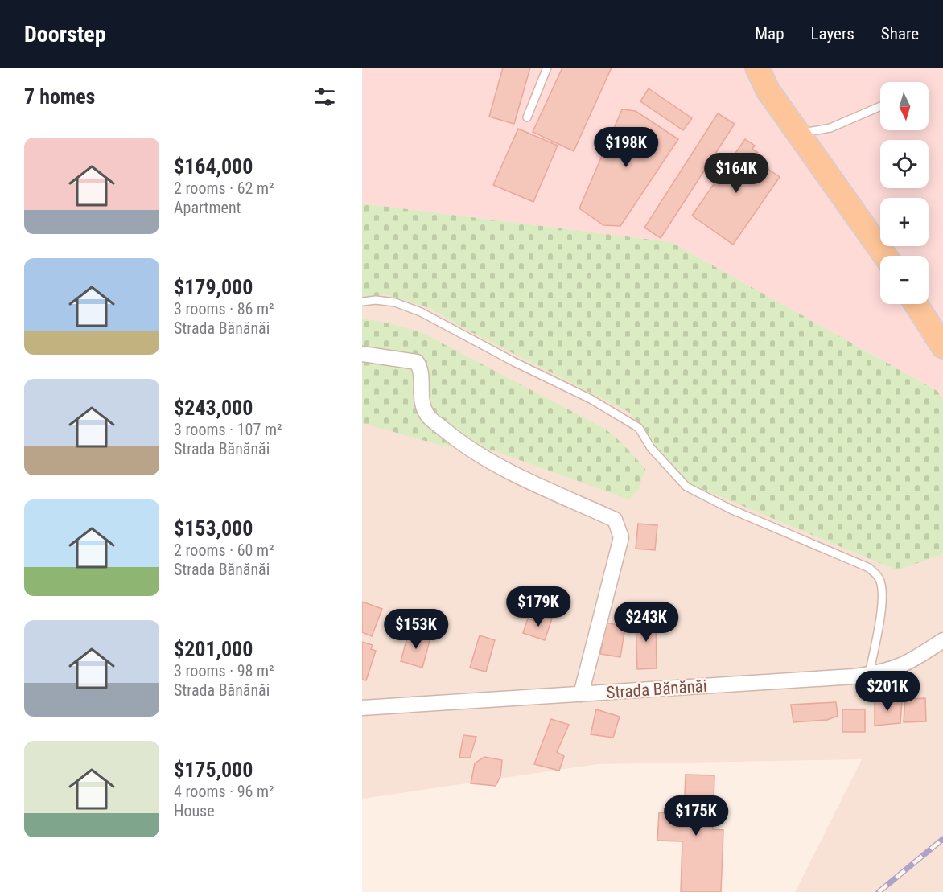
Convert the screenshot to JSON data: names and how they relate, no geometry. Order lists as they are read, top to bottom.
{
  "streets": {
    "street": ["Strada Bănănăi"]
  },
  "north": "bottom",
  "page": {
    "header": "Doorstep",
    "nav": ["Map", "Layers", "Share"],
    "heading": "7 homes",
    "map_buttons": ["+", "−"],
    "list": [
      {
        "name": "$164,000",
        "note": "2 rooms · 62 m² · Apartment"
      },
      {
        "name": "$179,000",
        "note": "3 rooms · 86 m² · Strada Bănănăi"
      },
      {
        "name": "$243,000",
        "note": "3 rooms · 107 m² · Strada Bănănăi"
      },
      {
        "name": "$153,000",
        "note": "2 rooms · 60 m² · Strada Bănănăi"
      },
      {
        "name": "$201,000",
        "note": "3 rooms · 98 m² · Strada Bănănăi"
      },
      {
        "name": "$175,000",
        "note": "4 rooms · 96 m² · House"
      }
    ],
    "price": [
      "$198K",
      "$164K",
      "$179K",
      "$243K",
      "$153K",
      "$201K",
      "$175K"
    ]
  }
}
